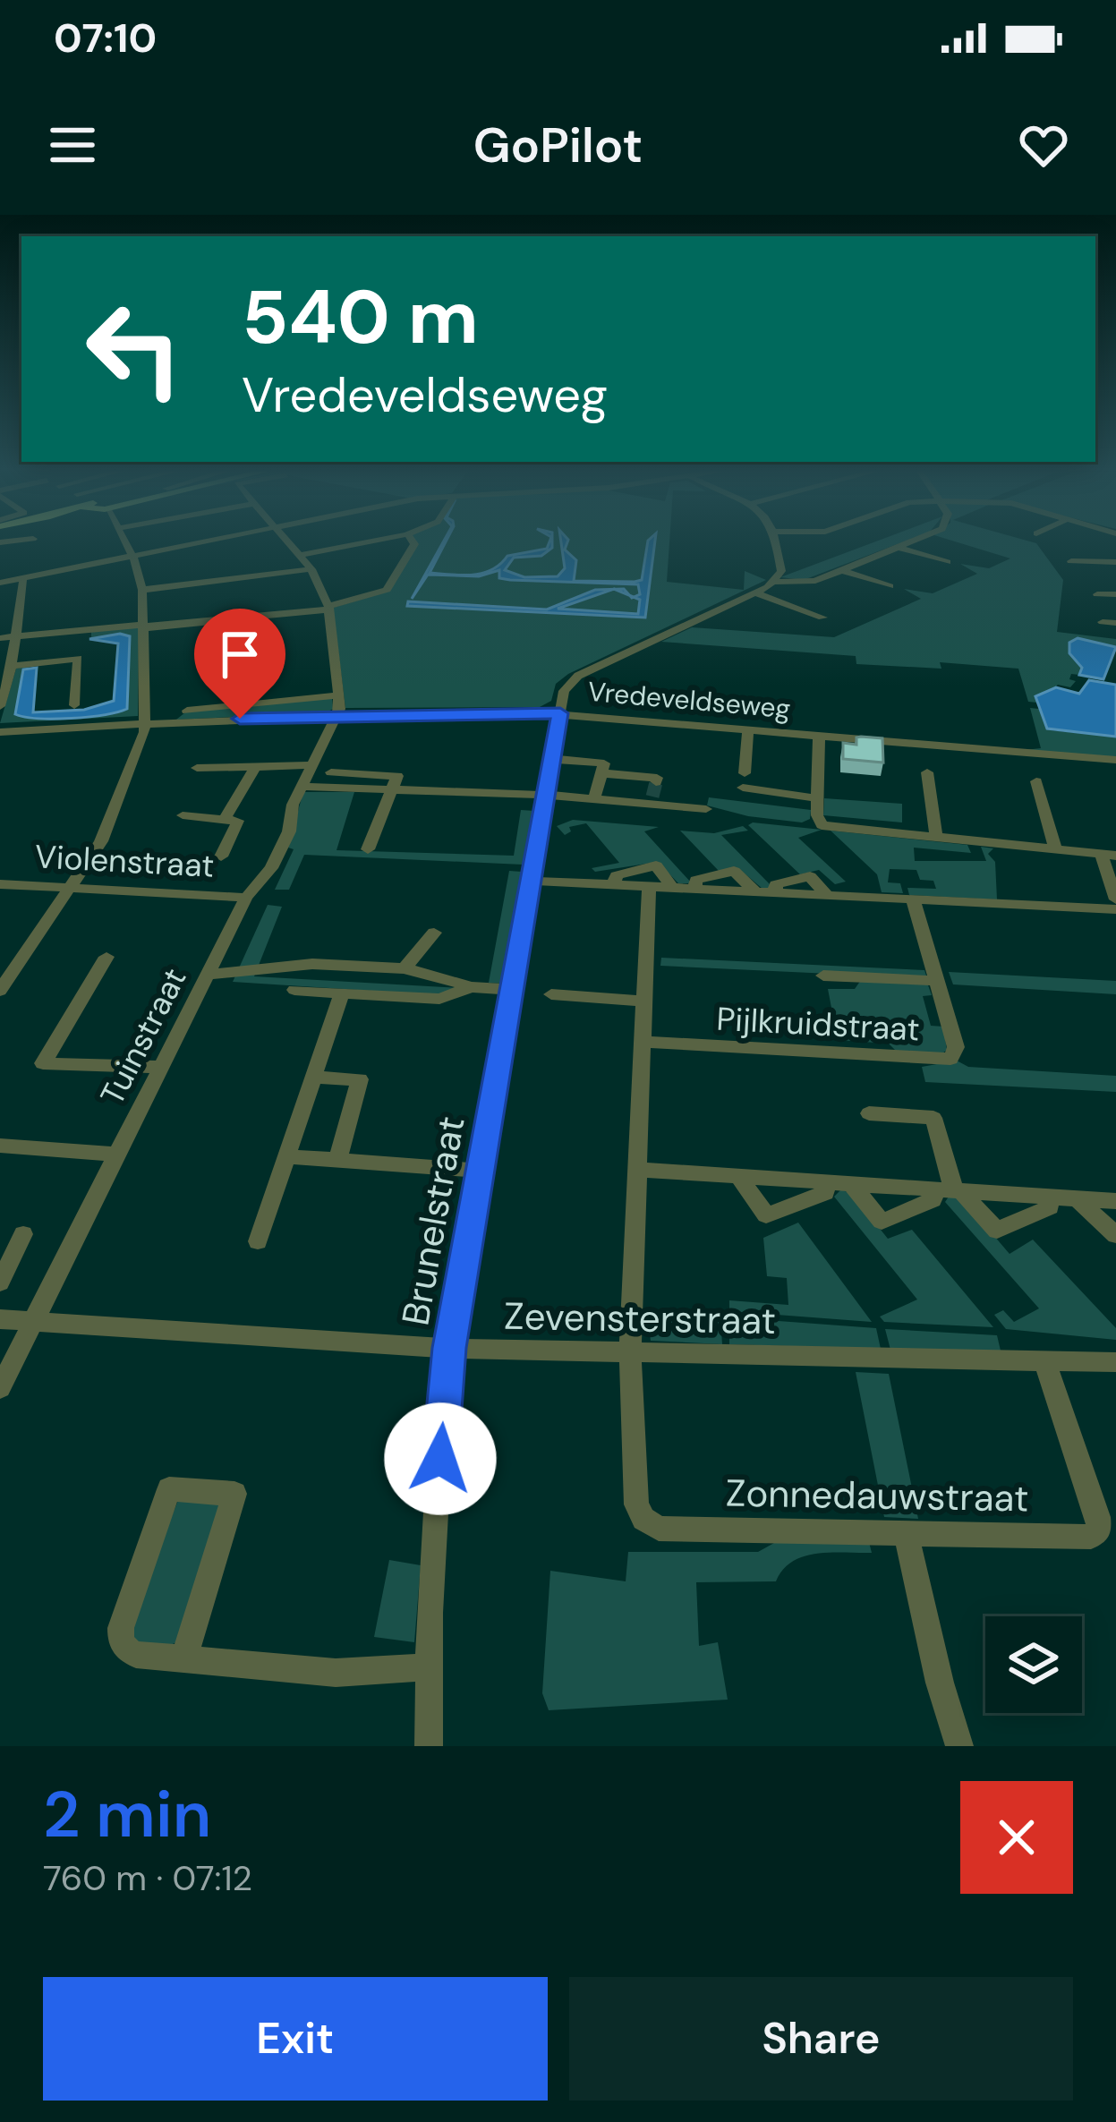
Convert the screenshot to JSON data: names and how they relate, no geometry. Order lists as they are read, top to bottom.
{
  "streets": {
    "street": [
      "Vredeveldseweg",
      "Violenstraat",
      "Pijlkruidstraat",
      "Tuinstraat",
      "Brunelstraat",
      "Zevensterstraat",
      "Zonnedauwstraat"
    ]
  },
  "crossings": [
    ["Vredeveldseweg", "Tuinstraat"],
    ["Vredeveldseweg", "Brunelstraat"],
    ["Violenstraat", "Tuinstraat"],
    ["Tuinstraat", "Zevensterstraat"],
    ["Brunelstraat", "Zevensterstraat"],
    ["Zevensterstraat", "Zonnedauwstraat"]
  ],
  "page": {
    "status": "07:10",
    "header": "GoPilot",
    "turn": ["540 m", "Vredeveldseweg"],
    "heading": ["2 min", "760 m · 07:12"],
    "buttons": ["Exit", "Share"]
  }
}
